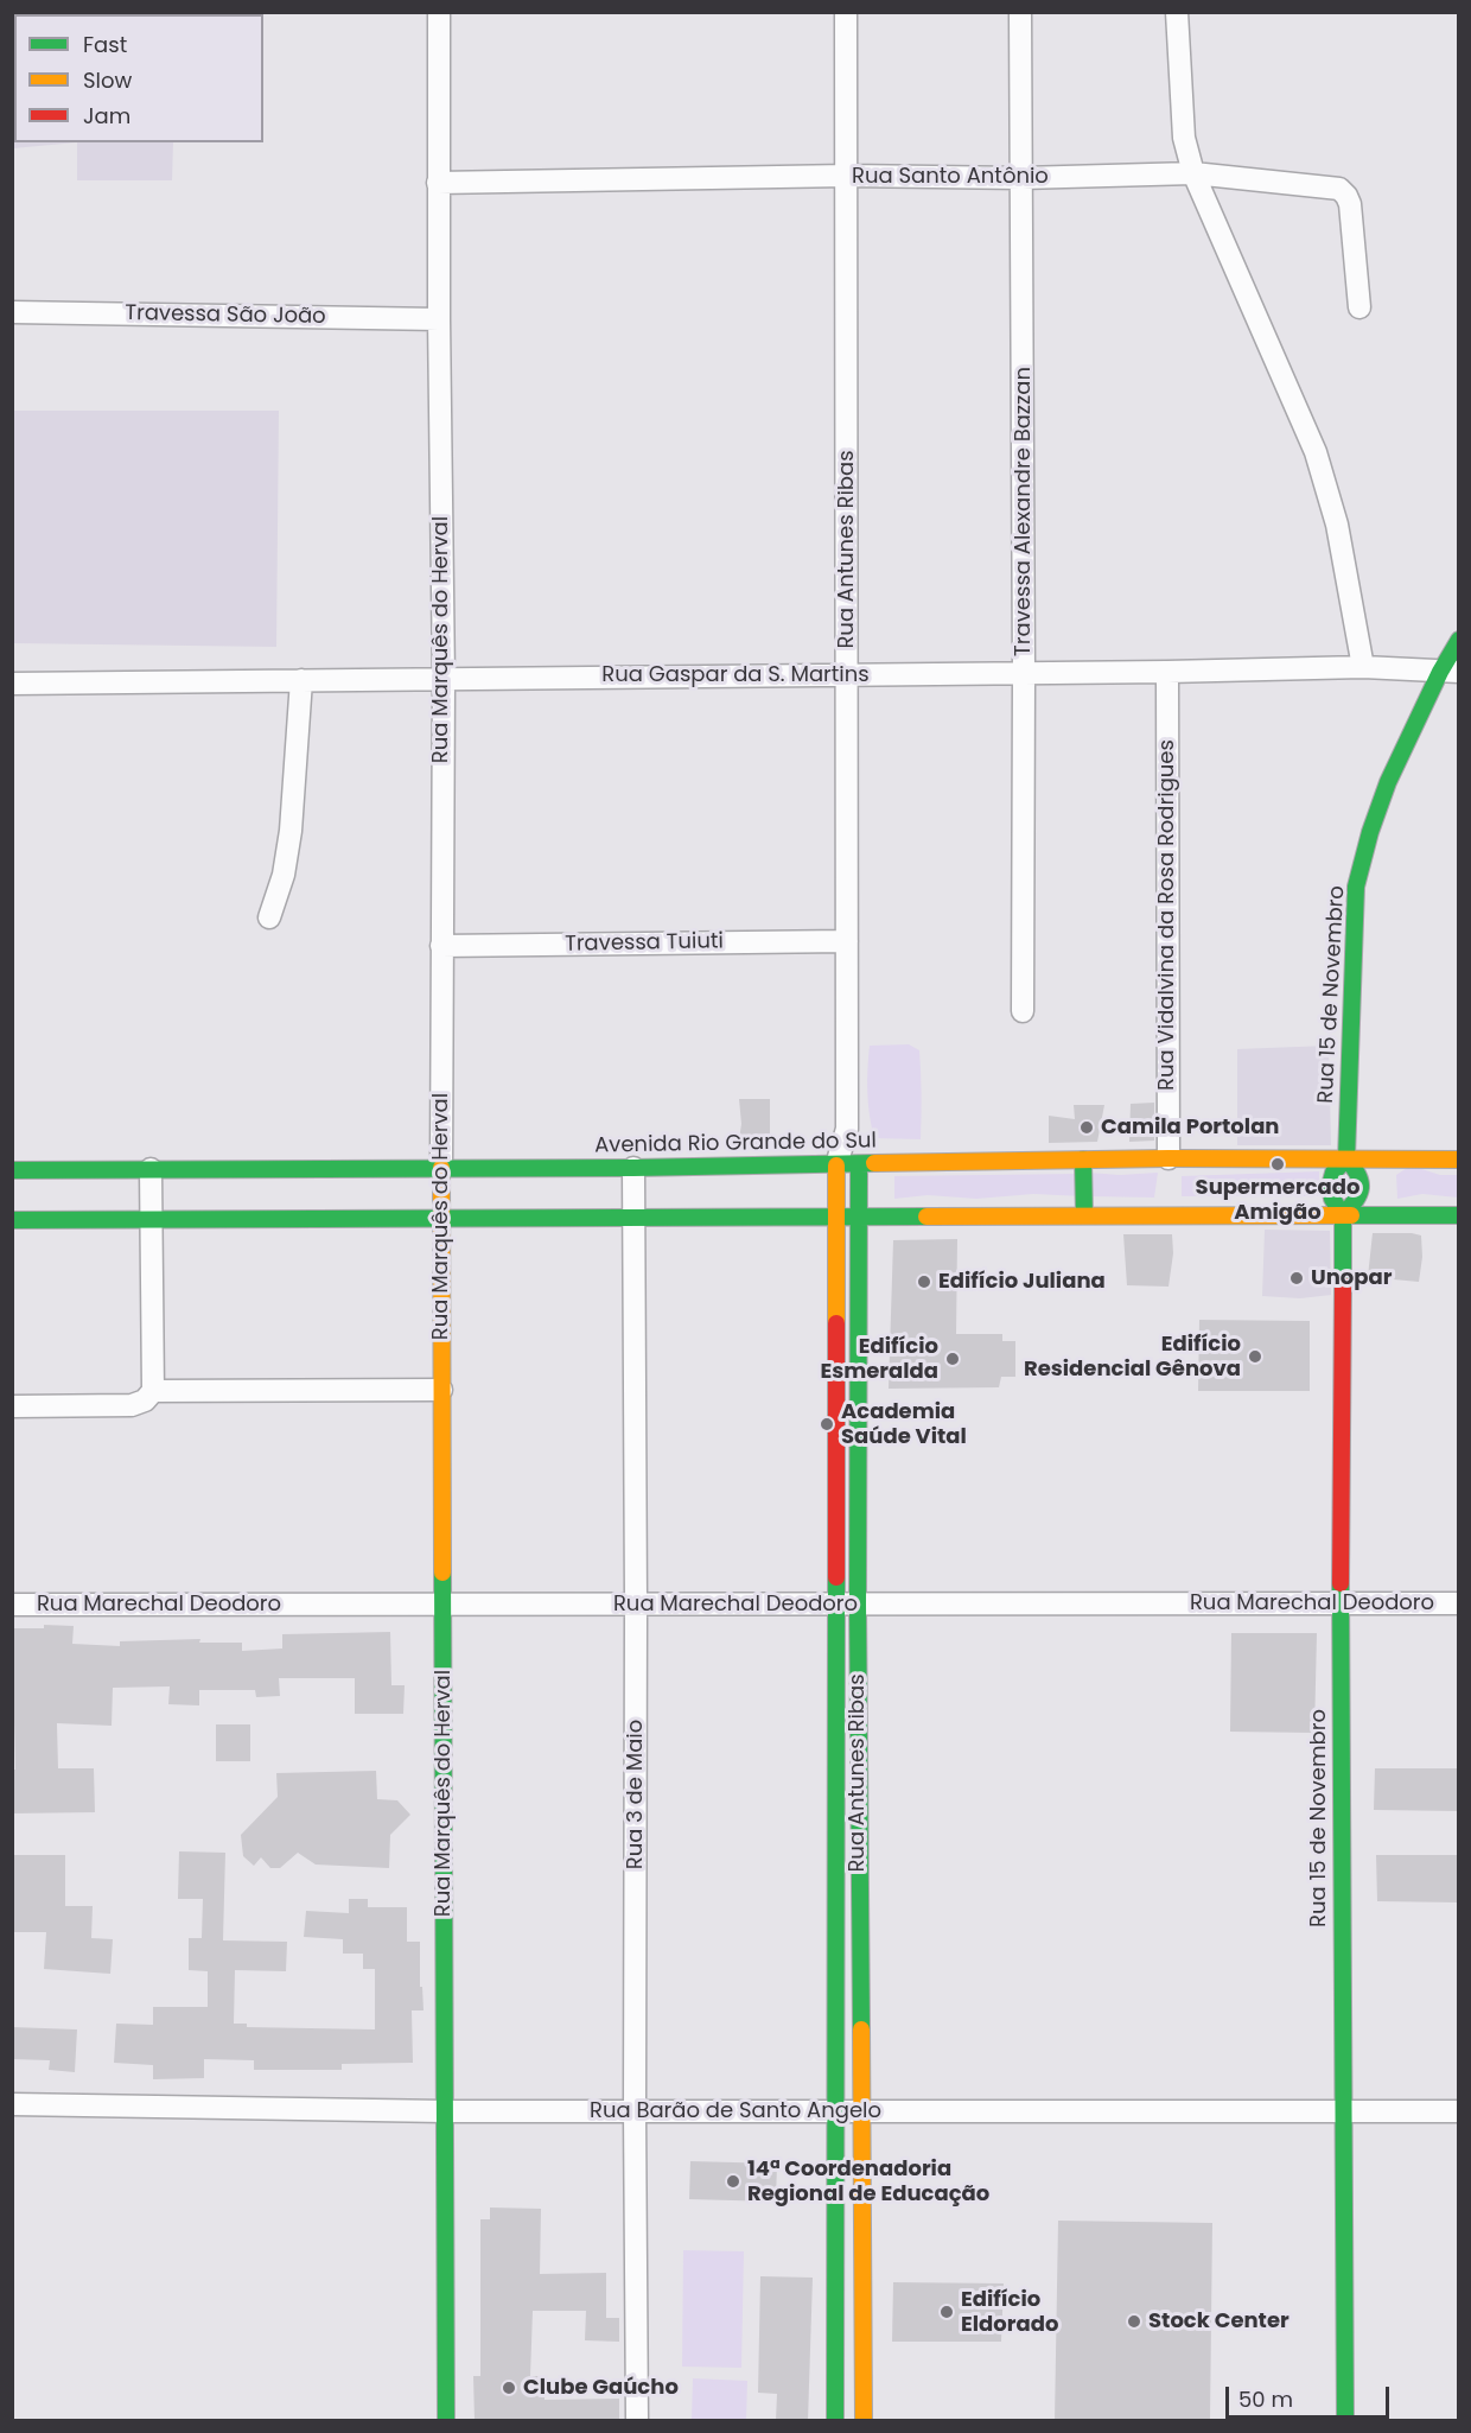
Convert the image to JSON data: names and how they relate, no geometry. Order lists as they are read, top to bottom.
{
  "streets": {
    "street": [
      "Rua Santo Antônio",
      "Travessa São João",
      "Travessa Alexandre Bazzan",
      "Rua Antunes Ribas",
      "Rua Marquês do Herval",
      "Rua Gaspar da S. Martins",
      "Rua Vidalvina da Rosa Rodrigues",
      "Travessa Tuiuti",
      "Rua 15 de Novembro",
      "Avenida Rio Grande do Sul",
      "Rua Marechal Deodoro",
      "Rua 3 de Maio",
      "Rua Barão de Santo Angelo"
    ]
  },
  "crossings": [
    ["Rua Santo Antônio", "Travessa Alexandre Bazzan"],
    ["Rua Santo Antônio", "Rua Antunes Ribas"],
    ["Rua Santo Antônio", "Rua Marquês do Herval"],
    ["Travessa São João", "Rua Marquês do Herval"],
    ["Travessa Alexandre Bazzan", "Rua Gaspar da S. Martins"],
    ["Rua Antunes Ribas", "Rua Gaspar da S. Martins"],
    ["Rua Antunes Ribas", "Travessa Tuiuti"],
    ["Rua Antunes Ribas", "Avenida Rio Grande do Sul"],
    ["Rua Antunes Ribas", "Rua Marechal Deodoro"],
    ["Rua Antunes Ribas", "Rua Barão de Santo Angelo"],
    ["Rua Marquês do Herval", "Rua Gaspar da S. Martins"],
    ["Rua Marquês do Herval", "Travessa Tuiuti"],
    ["Rua Marquês do Herval", "Avenida Rio Grande do Sul"],
    ["Rua Marquês do Herval", "Rua Marechal Deodoro"],
    ["Rua Marquês do Herval", "Rua Barão de Santo Angelo"],
    ["Rua Gaspar da S. Martins", "Rua Vidalvina da Rosa Rodrigues"],
    ["Rua Gaspar da S. Martins", "Rua 15 de Novembro"],
    ["Rua Vidalvina da Rosa Rodrigues", "Avenida Rio Grande do Sul"],
    ["Rua 15 de Novembro", "Avenida Rio Grande do Sul"],
    ["Rua 15 de Novembro", "Rua Marechal Deodoro"],
    ["Rua 15 de Novembro", "Rua Barão de Santo Angelo"],
    ["Avenida Rio Grande do Sul", "Rua 3 de Maio"],
    ["Rua Marechal Deodoro", "Rua 3 de Maio"],
    ["Rua 3 de Maio", "Rua Barão de Santo Angelo"]
  ],
  "places": [
    "Camila Portolan",
    "Supermercado Amigão",
    "Unopar",
    "Edifício Juliana",
    "Edifício Residencial Gênova",
    "Edifício Esmeralda",
    "Academia Saúde Vital",
    "14ª Coordenadoria Regional de Educação",
    "Edifício Eldorado",
    "Stock Center",
    "Clube Gaúcho"
  ],
  "legend": ["Fast", "Slow", "Jam"],
  "scale_bar": "50 m"
}
